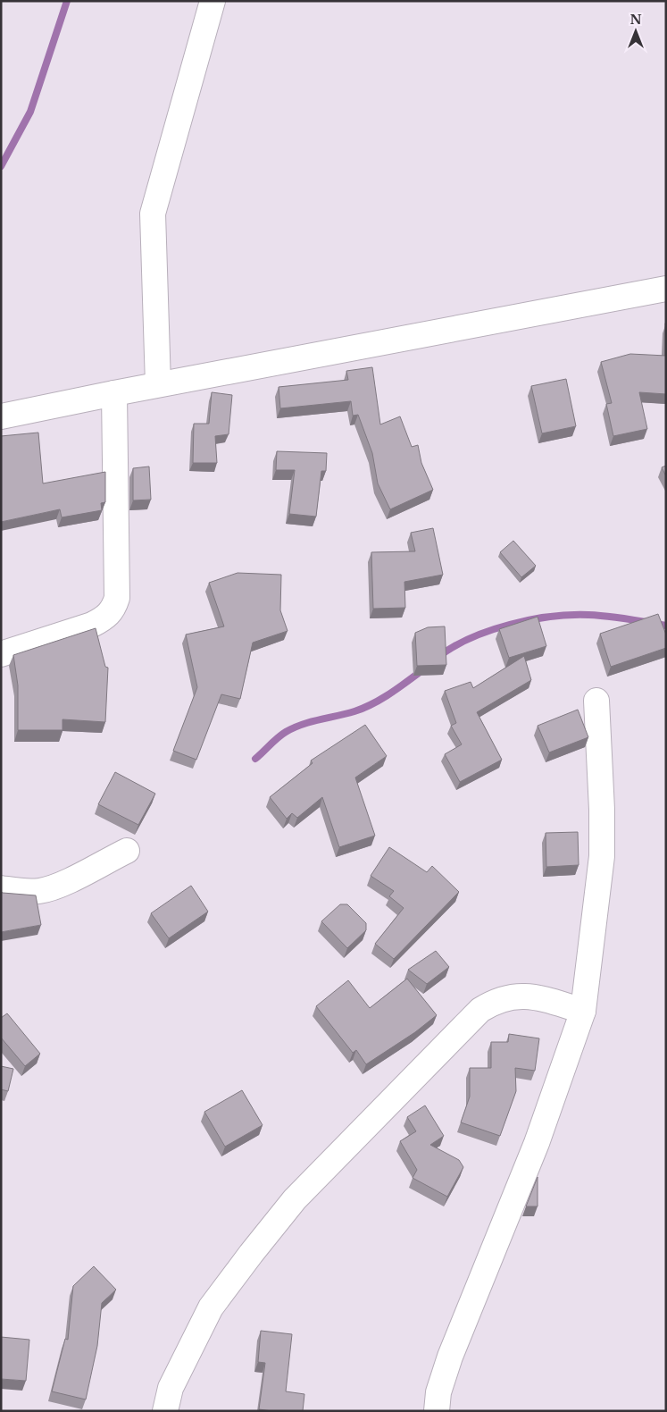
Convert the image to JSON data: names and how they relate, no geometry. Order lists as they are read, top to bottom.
{
  "north": "top"
}
